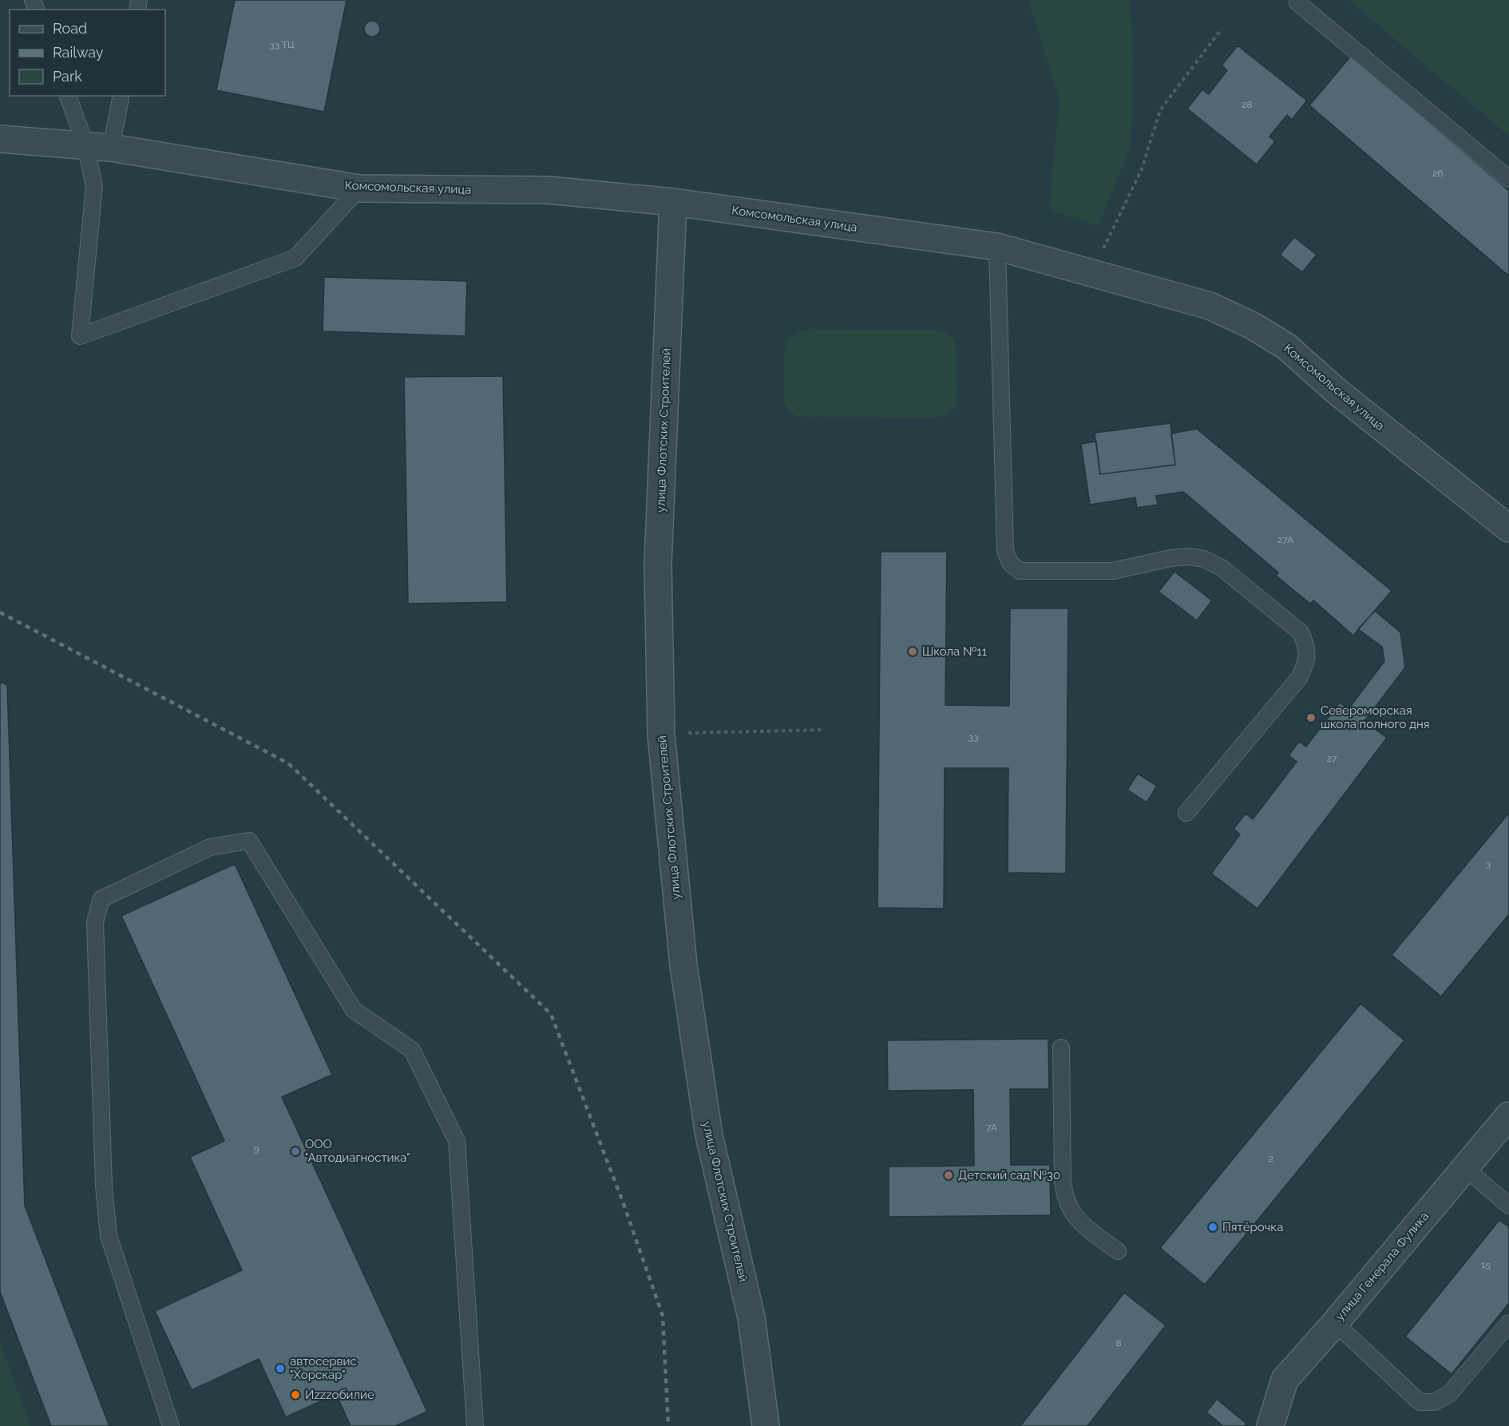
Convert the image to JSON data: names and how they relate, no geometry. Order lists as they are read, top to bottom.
{
  "streets": {
    "street": ["Комсомольская улица", "улица Флотских Строителей", "улица Генерала Фулика"]
  },
  "crossings": [
    ["Комсомольская улица", "улица Флотских Строителей"]
  ],
  "places": [
    "Школа №11",
    "Североморская школа полного дня",
    "ООО \"Автодиагностика\"",
    "Детский сад №30",
    "Пятёрочка",
    "автосервис \"Хорскар\"",
    "Иzzzобилие"
  ],
  "house_numbers": [
    "33 ТЦ",
    "28",
    "26",
    "27А",
    "33",
    "27",
    "3",
    "7А",
    "9",
    "2",
    "15",
    "8"
  ],
  "legend": ["Road", "Railway", "Park"]
}
